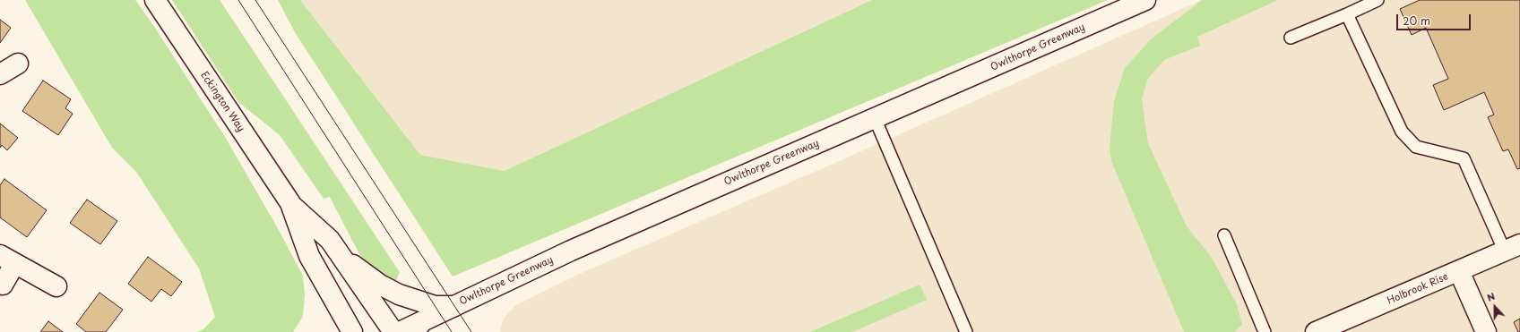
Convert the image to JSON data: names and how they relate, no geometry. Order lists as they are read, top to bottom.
{
  "streets": {
    "street": ["Owlthorpe Greenway", "Eckington Way", "Holbrook Rise"]
  },
  "scale_bar": "20 m",
  "north": "top"
}
